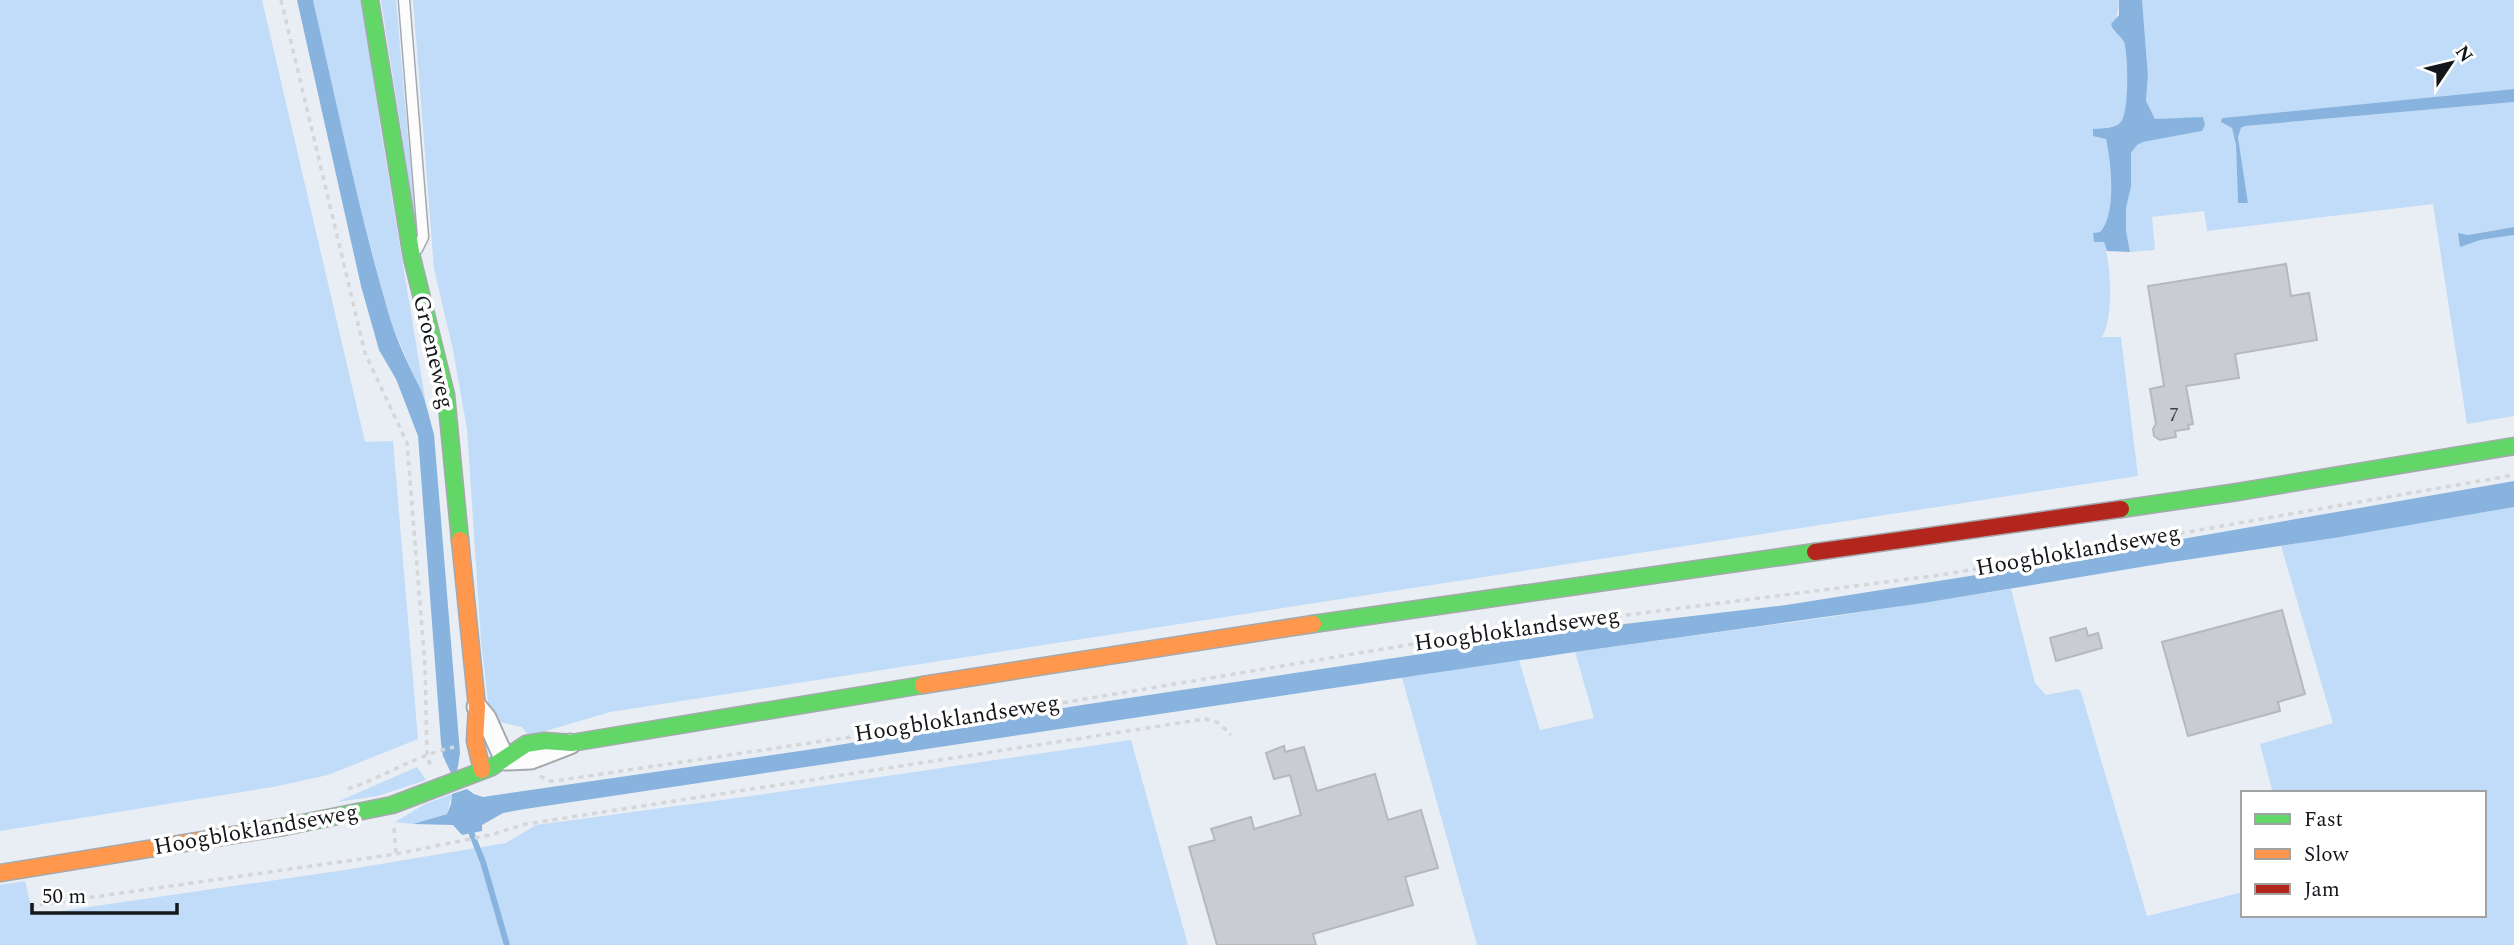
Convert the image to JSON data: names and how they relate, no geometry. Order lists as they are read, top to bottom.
{
  "streets": {
    "street": ["Groeneweg", "Hoogbloklandseweg"]
  },
  "crossings": [
    ["Groeneweg", "Hoogbloklandseweg"]
  ],
  "house_numbers": ["7"],
  "legend": ["Fast", "Slow", "Jam"],
  "scale_bar": "50 m",
  "north": "top right"
}
